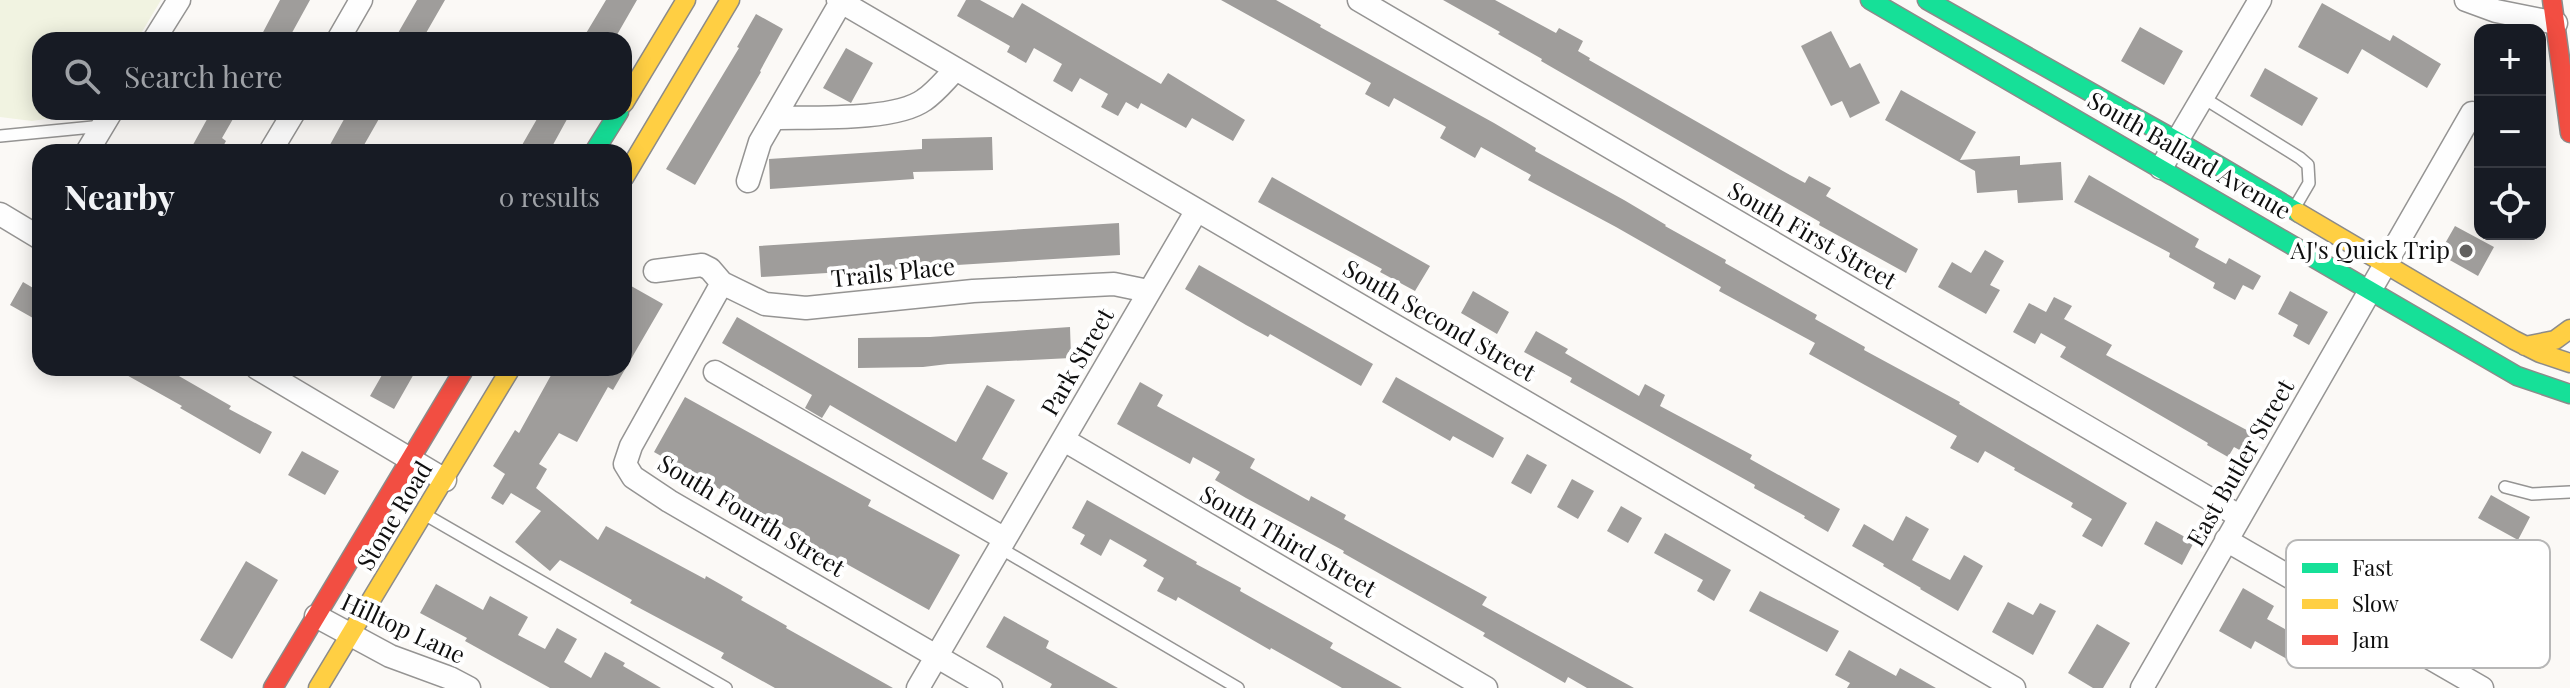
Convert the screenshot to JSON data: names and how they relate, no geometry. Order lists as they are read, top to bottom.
{
  "streets": {
    "main road": ["South Ballard Avenue", "Stone Road"],
    "street": [
      "South First Street",
      "Trails Place",
      "South Second Street",
      "Park Street",
      "East Butler Street",
      "South Fourth Street",
      "South Third Street",
      "Hilltop Lane"
    ]
  },
  "crossings": [
    ["South Ballard Avenue", "East Butler Street"],
    ["South First Street", "East Butler Street"],
    ["Trails Place", "Park Street"],
    ["Trails Place", "South Fourth Street"],
    ["South Second Street", "Park Street"],
    ["Park Street", "South Fourth Street"],
    ["Park Street", "South Third Street"],
    ["Stone Road", "Hilltop Lane"]
  ],
  "places": ["AJ's Quick Trip"],
  "legend": ["Fast", "Slow", "Jam"],
  "page": {
    "map_buttons": ["+", "−"],
    "search": "Search here",
    "heading": ["Nearby", "0 results"]
  }
}
